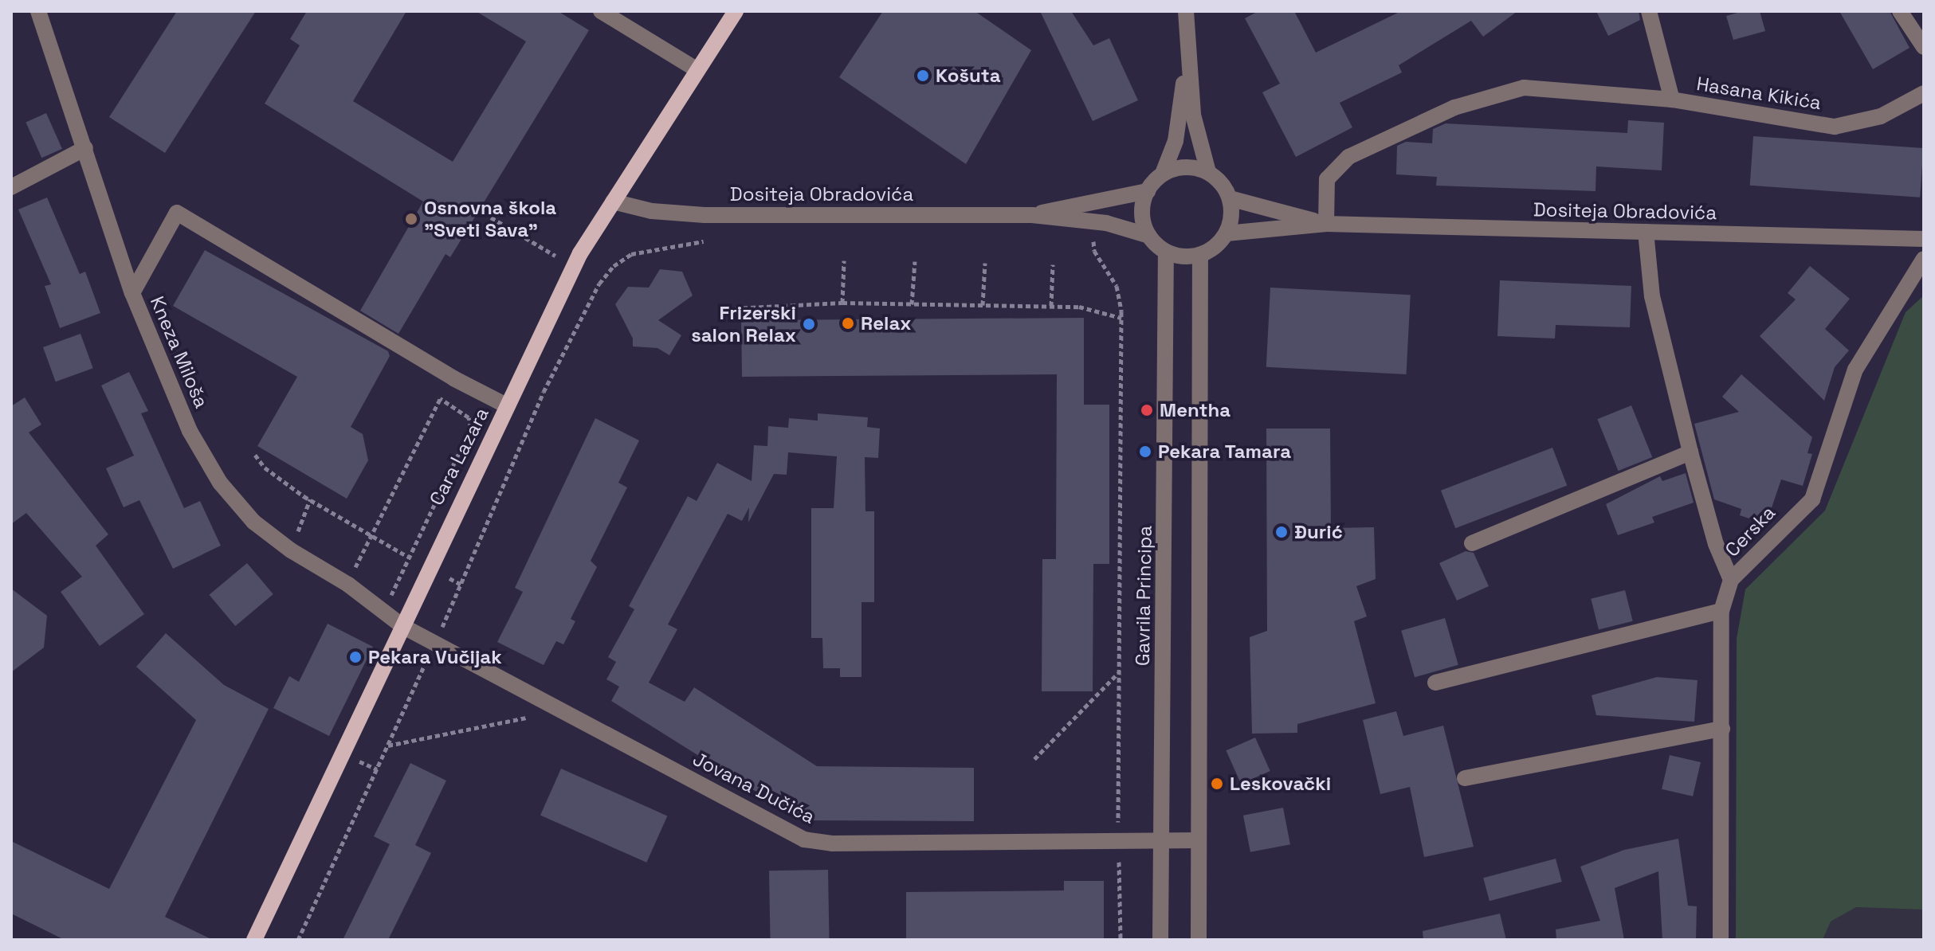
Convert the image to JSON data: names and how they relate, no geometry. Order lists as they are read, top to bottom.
{
  "streets": {
    "main road": ["Cara Lazara"],
    "street": [
      "Hasana Kikića",
      "Dositeja Obradovića",
      "Kneza Miloša",
      "Cerska",
      "Gavrila Principa",
      "Jovana Dučića"
    ]
  },
  "crossings": [
    ["Dositeja Obradovića", "Cara Lazara"],
    ["Dositeja Obradovića", "Gavrila Principa"],
    ["Kneza Miloša", "Cara Lazara"],
    ["Kneza Miloša", "Jovana Dučića"],
    ["Cara Lazara", "Jovana Dučića"],
    ["Gavrila Principa", "Jovana Dučića"]
  ],
  "places": [
    "Košuta",
    "Osnovna škola \"Sveti Sava\"",
    "Relax",
    "Frizerski salon Relax",
    "Mentha",
    "Pekara Tamara",
    "Đurić",
    "Pekara Vučijak",
    "Leskovački"
  ]
}
